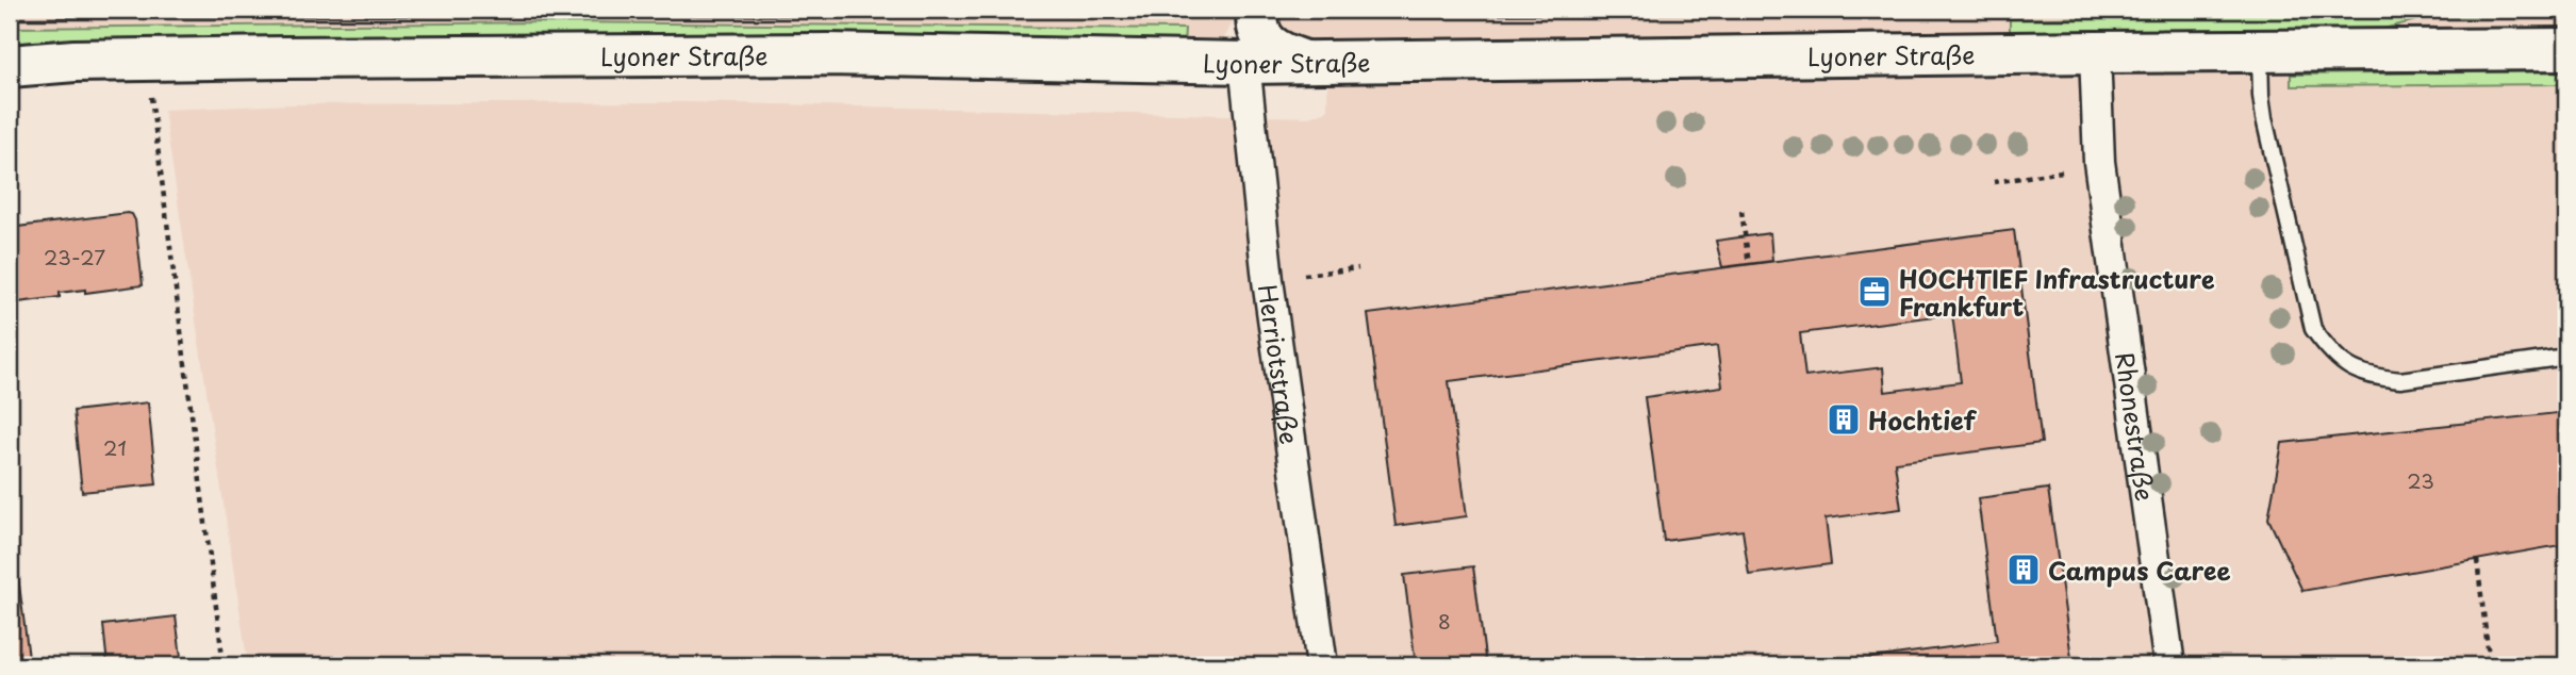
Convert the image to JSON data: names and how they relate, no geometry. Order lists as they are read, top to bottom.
{
  "streets": {
    "main road": ["Lyoner Straße"],
    "street": ["Herriotstraße", "Rhonestraße"]
  },
  "crossings": [
    ["Lyoner Straße", "Herriotstraße"],
    ["Lyoner Straße", "Rhonestraße"]
  ],
  "places": {
    "office": ["HOCHTIEF Infrastructure Frankfurt"],
    "building": ["Hochtief", "Campus Caree"]
  },
  "house_numbers": [
    "23-27",
    "21",
    "23",
    "8"
  ]
}
